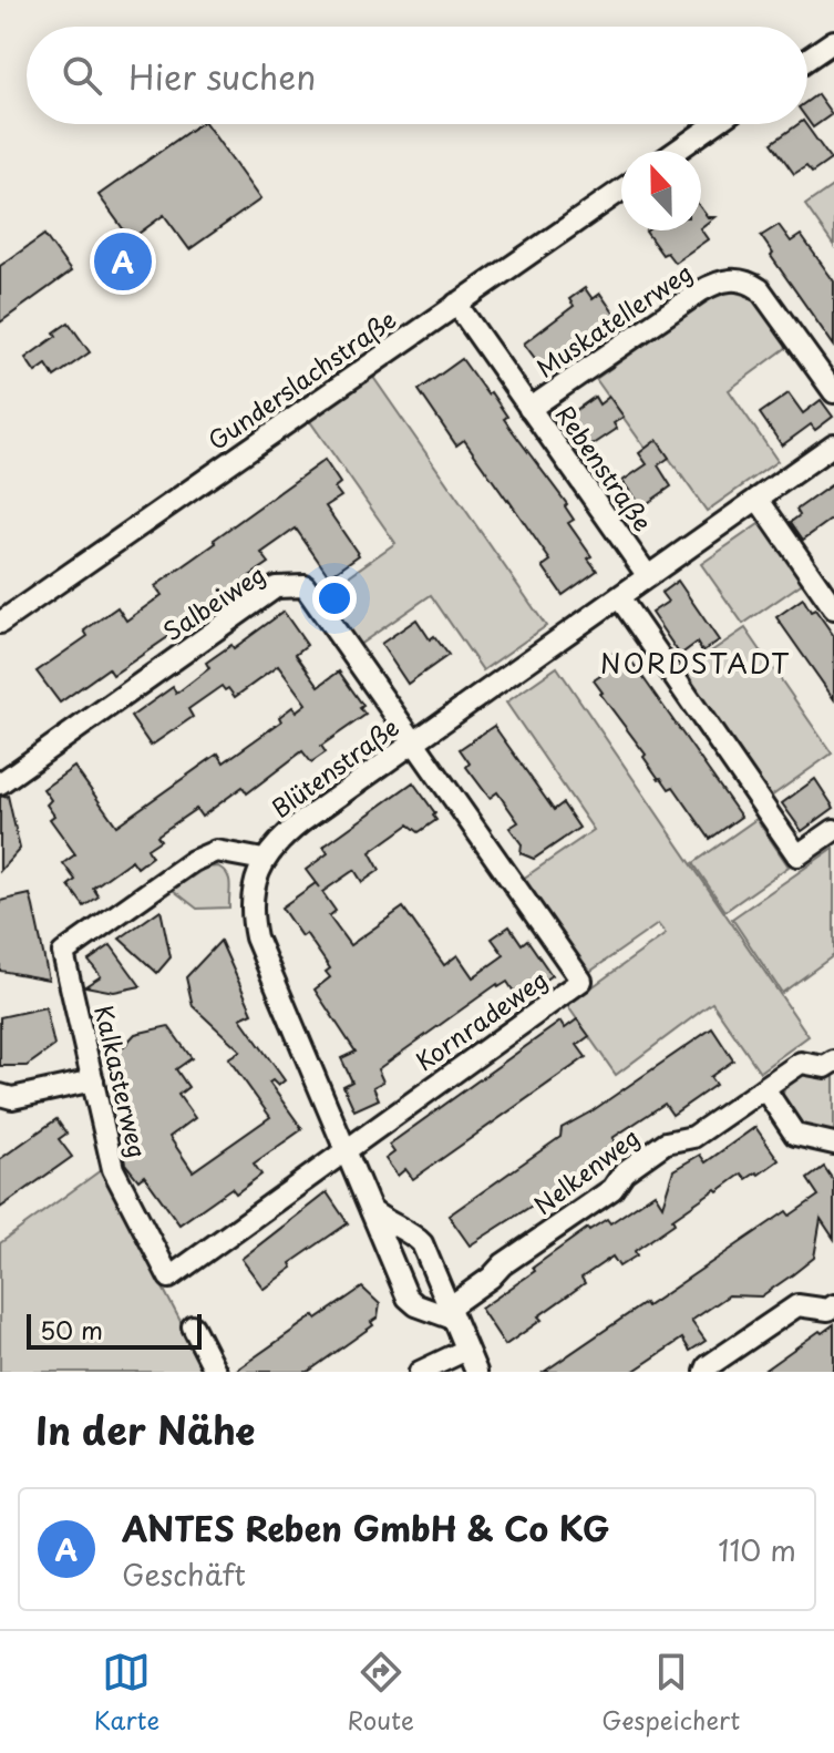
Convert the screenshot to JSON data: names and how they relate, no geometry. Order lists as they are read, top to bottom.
{
  "streets": {
    "street": [
      "Muskatellerweg",
      "Gunderslachstraße",
      "Rebenstraße",
      "Salbeiweg",
      "Blütenstraße",
      "Kornradeweg",
      "Kalkasterweg",
      "Nelkenweg"
    ]
  },
  "crossings": [
    ["Muskatellerweg", "Rebenstraße"],
    ["Gunderslachstraße", "Rebenstraße"],
    ["Salbeiweg", "Blütenstraße"],
    ["Salbeiweg", "Kornradeweg"],
    ["Blütenstraße", "Kornradeweg"],
    ["Blütenstraße", "Kalkasterweg"],
    ["Blütenstraße", "Nelkenweg"],
    ["Kornradeweg", "Kalkasterweg"]
  ],
  "districts": ["NORDSTADT"],
  "scale_bar": "50 m",
  "north": "top",
  "page": {
    "search": "Hier suchen",
    "pins": "A",
    "scale": "50 m",
    "heading": "In der Nähe",
    "list": [
      {
        "mark": "A",
        "name": "ANTES Reben GmbH & Co KG",
        "note": "Geschäft",
        "value": "110 m"
      }
    ],
    "nav": ["Karte", "Route", "Gespeichert"]
  }
}
